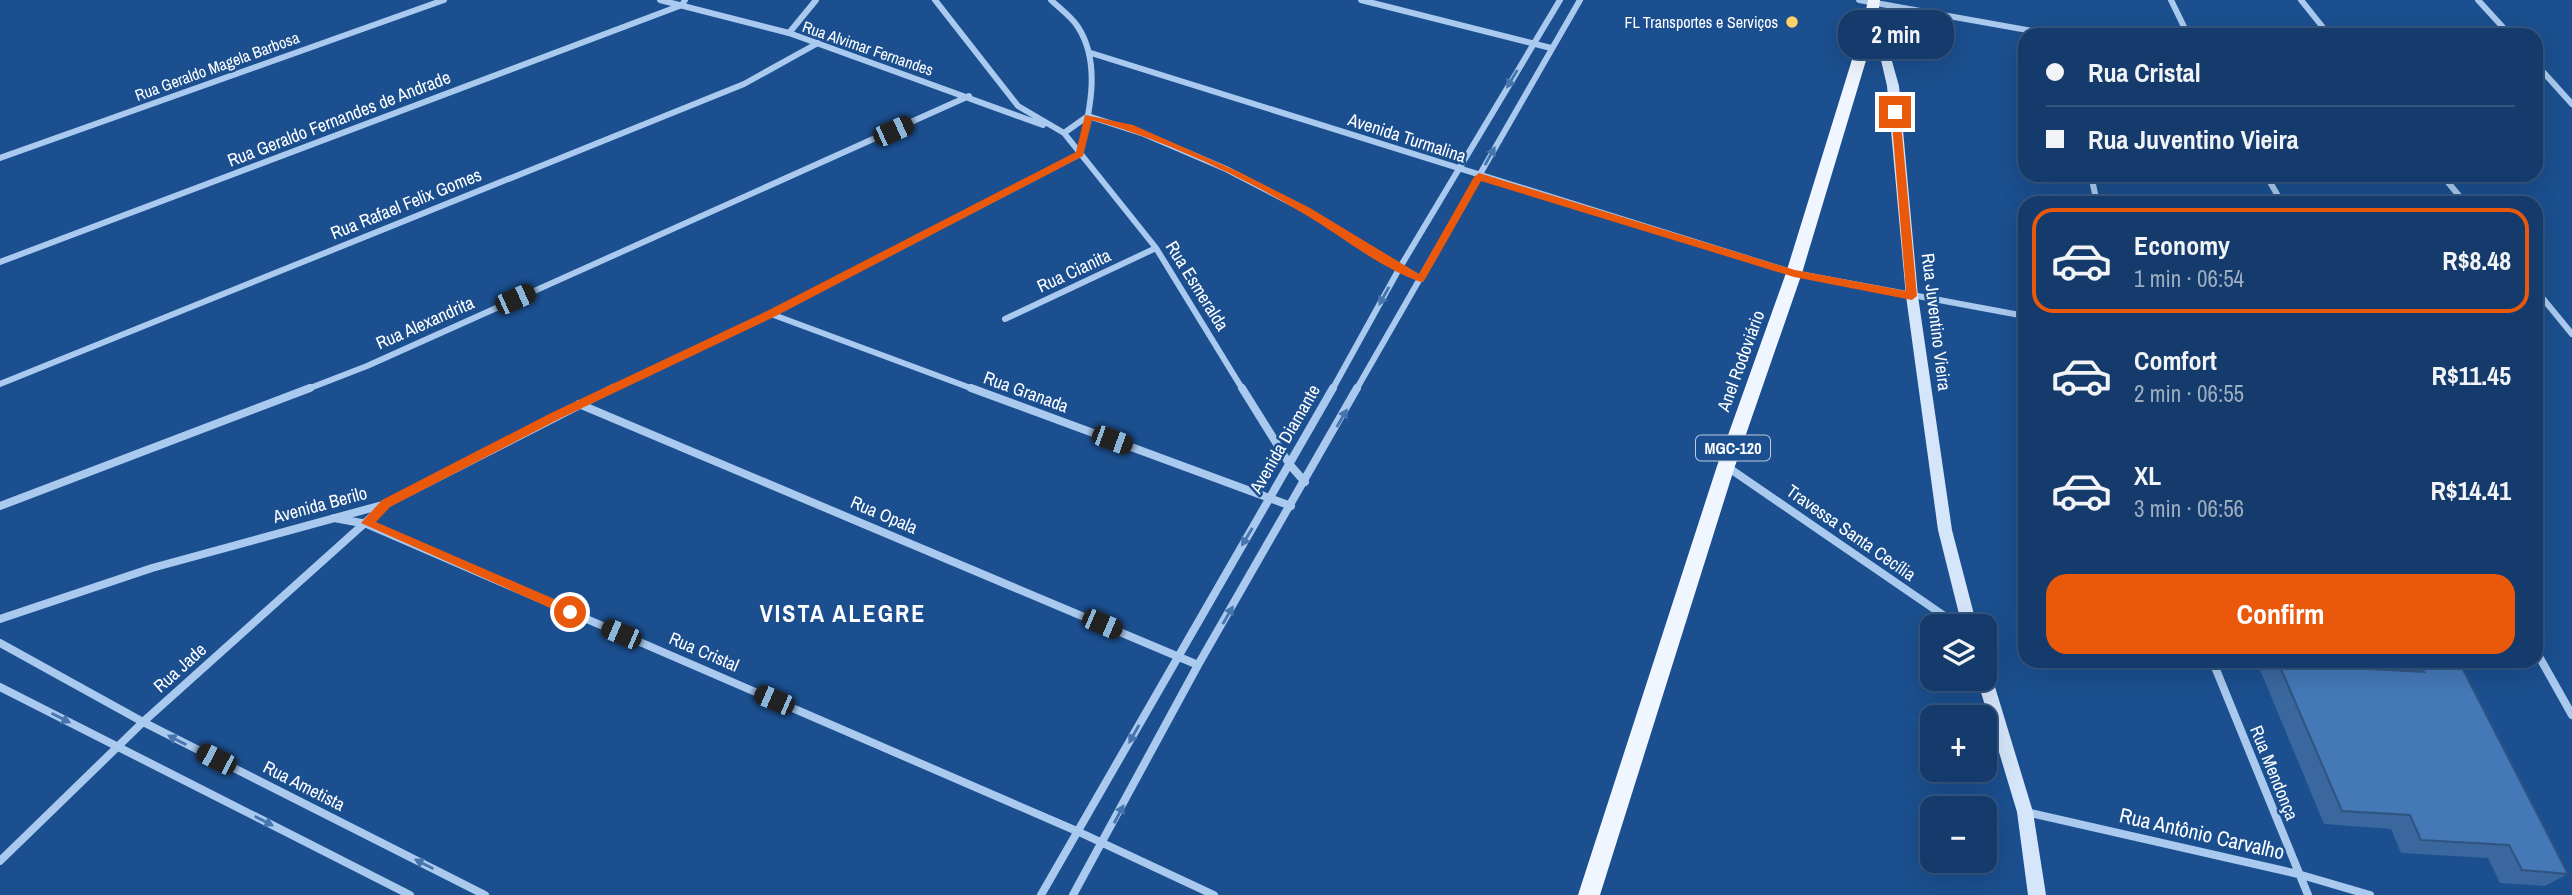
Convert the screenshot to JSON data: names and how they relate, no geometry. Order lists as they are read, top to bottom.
{
  "streets": {
    "main road": ["Anel Rodoviário", "MGC-120"],
    "street": [
      "Rua Alvimar Fernandes",
      "Rua Geraldo Magela Barbosa",
      "Rua Geraldo Fernandes de Andrade",
      "Avenida Turmalina",
      "Rua Rafael Felix Gomes",
      "Rua Cianita",
      "Rua Esmeralda",
      "Rua Juventino Vieira",
      "Rua Alexandrita",
      "Rua Granada",
      "Avenida Diamante",
      "Avenida Berilo",
      "Rua Opala",
      "Travessa Santa Cecília",
      "Rua Cristal",
      "Rua Jade",
      "Rua Mendonça",
      "Rua Ametista",
      "Rua Antônio Carvalho"
    ]
  },
  "crossings": [
    ["Rua Alvimar Fernandes", "Rua Geraldo Fernandes de Andrade"],
    ["Rua Alvimar Fernandes", "Rua Rafael Felix Gomes"],
    ["Rua Alvimar Fernandes", "Rua Esmeralda"],
    ["Rua Alvimar Fernandes", "Rua Alexandrita"],
    ["Avenida Turmalina", "Rua Juventino Vieira"],
    ["Avenida Turmalina", "Anel Rodoviário"],
    ["Avenida Turmalina", "Avenida Diamante"],
    ["Rua Cianita", "Rua Esmeralda"],
    ["Rua Esmeralda", "Avenida Diamante"],
    ["Rua Esmeralda", "Avenida Berilo"],
    ["Rua Juventino Vieira", "Anel Rodoviário"],
    ["Anel Rodoviário", "Travessa Santa Cecília"],
    ["Rua Granada", "Avenida Diamante"],
    ["Rua Granada", "Avenida Berilo"],
    ["Avenida Diamante", "Rua Opala"],
    ["Avenida Diamante", "Rua Cristal"],
    ["Avenida Berilo", "Rua Opala"],
    ["Avenida Berilo", "Rua Cristal"],
    ["Avenida Berilo", "Rua Jade"],
    ["Rua Cristal", "Rua Jade"],
    ["Rua Jade", "Rua Ametista"],
    ["Rua Mendonça", "Rua Antônio Carvalho"]
  ],
  "districts": ["VISTA ALEGRE"],
  "places": ["FL Transportes e Serviços"],
  "page": {
    "bubble": "2 min",
    "banner": ["Rua Cristal", "Rua Juventino Vieira"],
    "list": [
      {
        "name": "Economy",
        "note": "1 min · 06:54",
        "value": "R$8.48"
      },
      {
        "name": "Comfort",
        "note": "2 min · 06:55",
        "value": "R$11.45"
      },
      {
        "name": "XL",
        "note": "3 min · 06:56",
        "value": "R$14.41"
      }
    ],
    "buttons": "Confirm",
    "map_buttons": ["+", "−"]
  }
}
